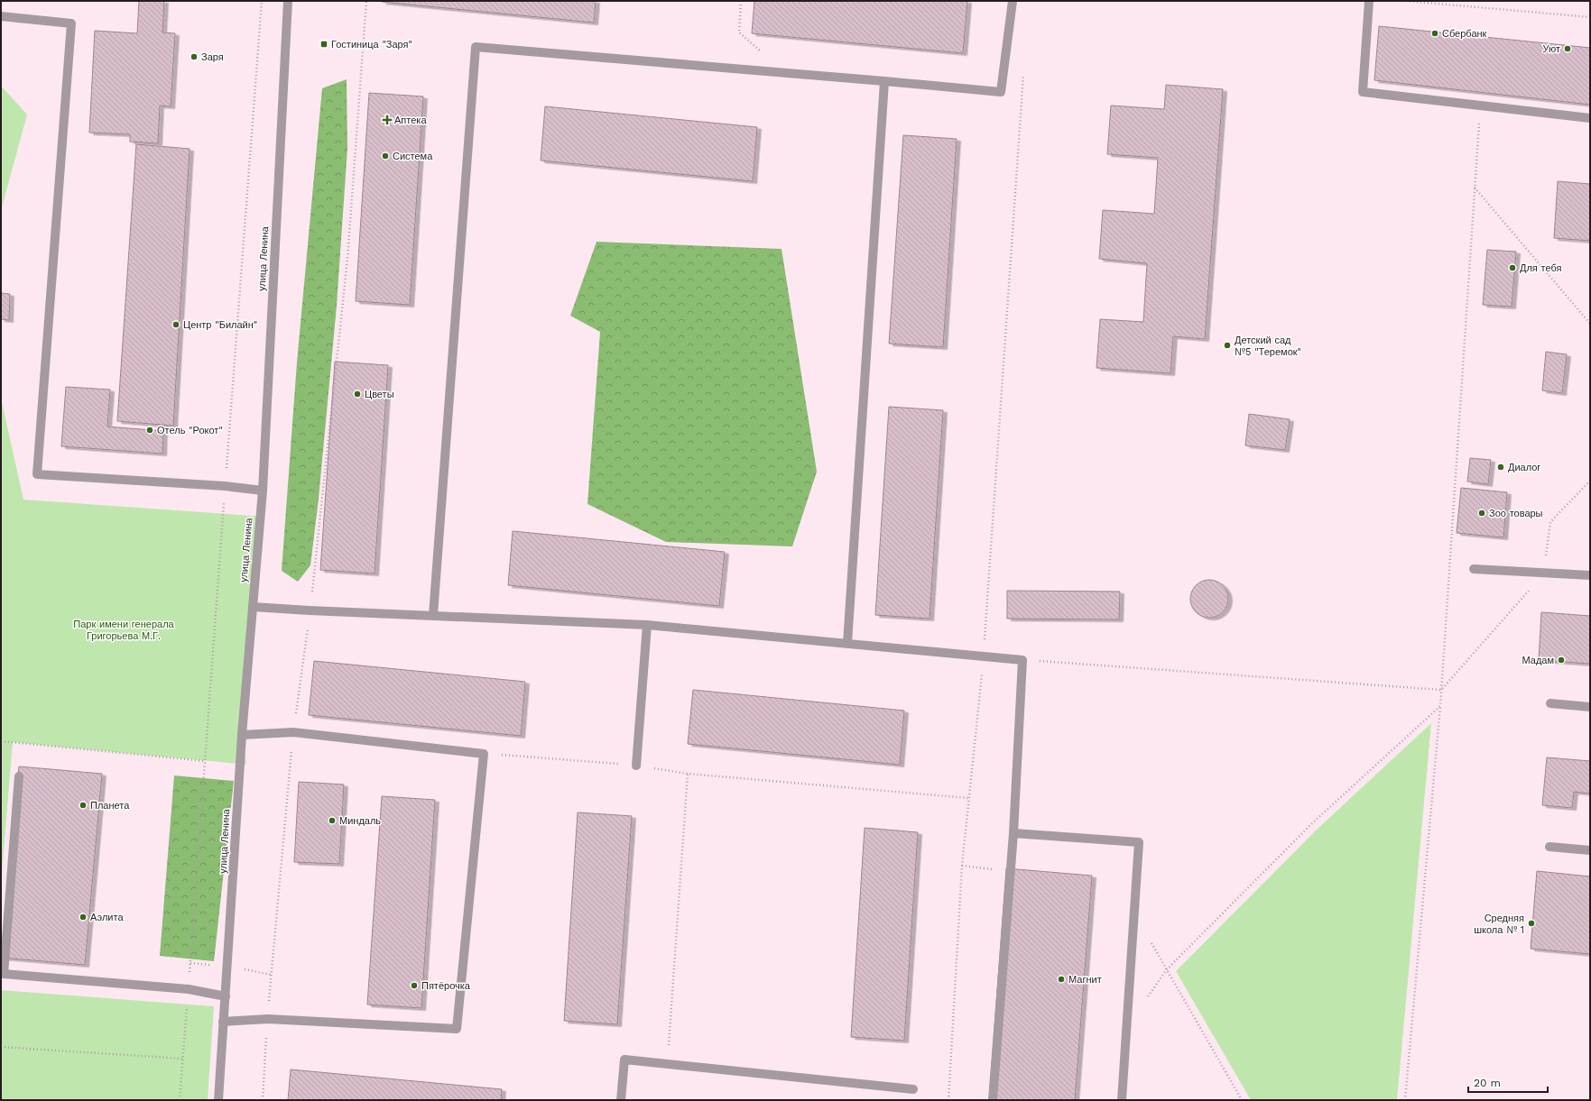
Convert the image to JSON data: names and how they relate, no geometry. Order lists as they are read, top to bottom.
{
  "streets": {
    "street": ["улица Ленина"]
  },
  "parks": ["Парк имени генерала Григорьева М.Г."],
  "places": {
    "other": [
      "Сбербанк",
      "Уют",
      "Заря",
      "Система",
      "Для тебя",
      "Центр \"Билайн\"",
      "Детский сад №5 \"Теремок\"",
      "Цветы",
      "Отель \"Рокот\"",
      "Диалог",
      "Зоо товары",
      "Мадам",
      "Планета",
      "Миндаль",
      "Аэлита",
      "Средняя школа № 1",
      "Магнит",
      "Пятёрочка"
    ],
    "transit": ["Гостиница \"Заря\""],
    "health": ["Аптека"]
  },
  "scale_bar": "20 m"
}
